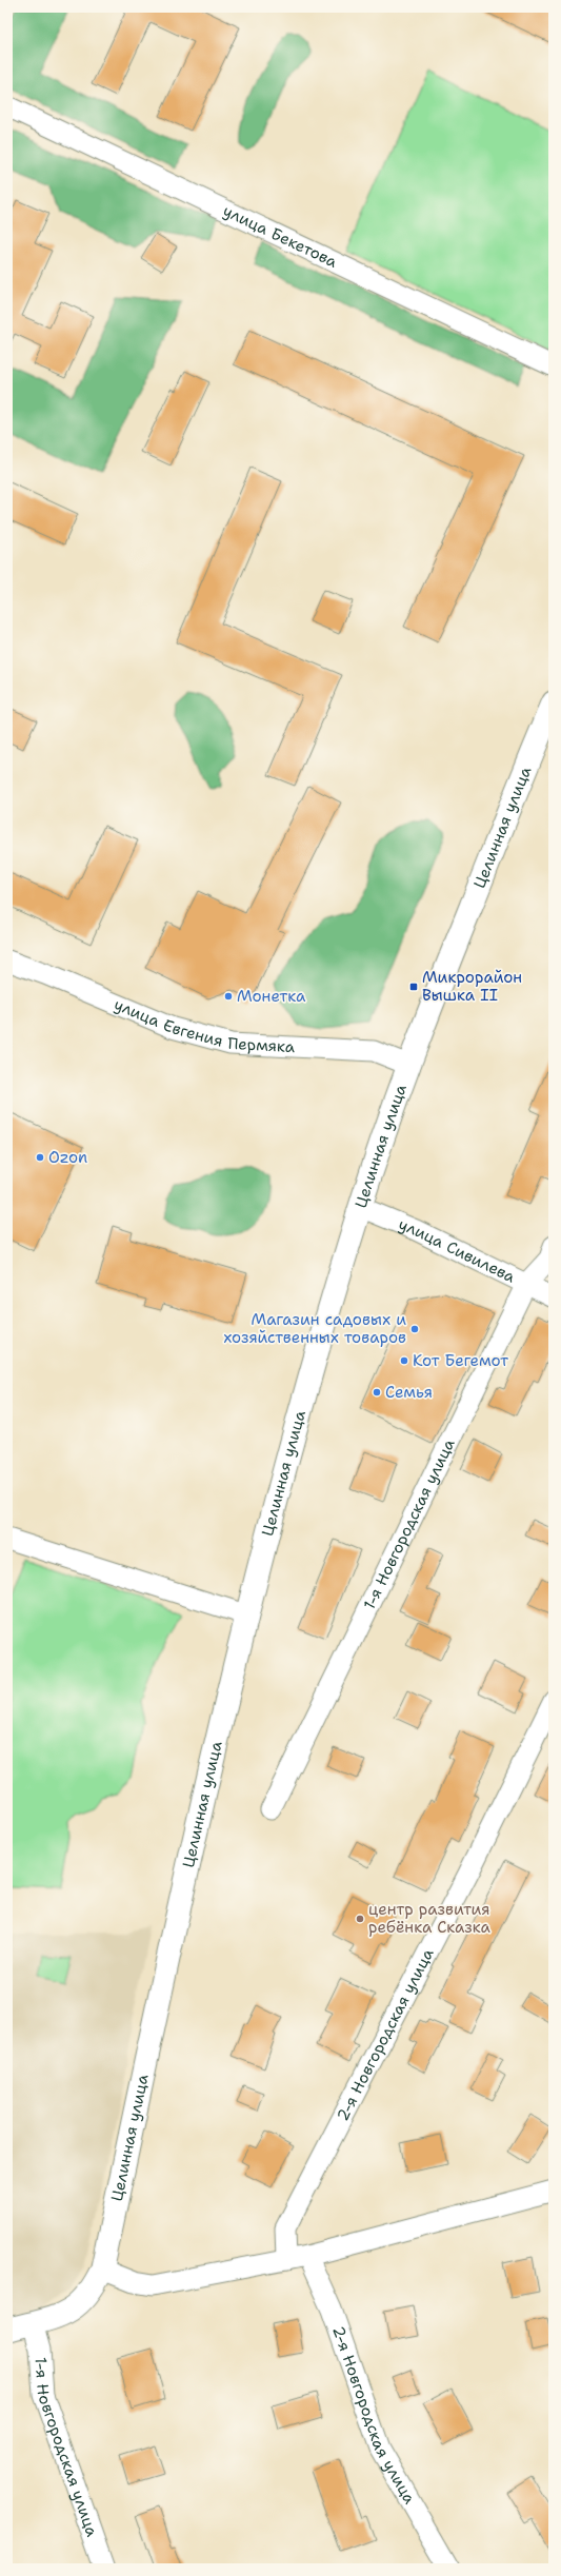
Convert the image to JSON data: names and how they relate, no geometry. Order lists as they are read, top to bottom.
{
  "streets": {
    "main road": ["Целинная улица"],
    "street": [
      "улица Бекетова",
      "улица Евгения Пермяка",
      "улица Сивилева",
      "1-я Новгородская улица",
      "2-я Новгородская улица"
    ]
  },
  "crossings": [
    ["Целинная улица", "улица Евгения Пермяка"],
    ["Целинная улица", "улица Сивилева"],
    ["Целинная улица", "1-я Новгородская улица"],
    ["улица Сивилева", "1-я Новгородская улица"]
  ],
  "places": {
    "transit": ["Микрорайон Вышка II"],
    "other": [
      "Монетка",
      "Ozon",
      "Магазин садовых и хозяйственных товаров",
      "Кот Бегемот",
      "Семья",
      "центр развития ребёнка Сказка"
    ]
  }
}
